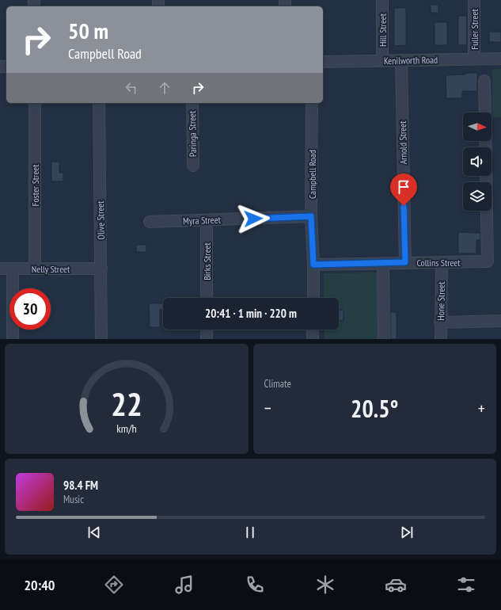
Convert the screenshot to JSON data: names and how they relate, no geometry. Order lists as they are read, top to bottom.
{
  "streets": {
    "street": [
      "Fuller Street",
      "Hill Street",
      "Kenilworth Road",
      "Paringa Street",
      "Arnold Street",
      "Campbell Road",
      "Foster Street",
      "Olive Street",
      "Myra Street",
      "Birks Street",
      "Collins Street",
      "Nelly Street",
      "Hone Street"
    ]
  },
  "crossings": [
    ["Fuller Street", "Kenilworth Road"],
    ["Hill Street", "Kenilworth Road"],
    ["Kenilworth Road", "Arnold Street"],
    ["Arnold Street", "Collins Street"],
    ["Campbell Road", "Myra Street"],
    ["Campbell Road", "Collins Street"],
    ["Foster Street", "Nelly Street"],
    ["Olive Street", "Nelly Street"],
    ["Myra Street", "Birks Street"],
    ["Collins Street", "Hone Street"]
  ],
  "north": "right",
  "page": {
    "turn": ["50 m", "Campbell Road"],
    "limit": "30",
    "trip": "20:41 · 1 min · 220 m",
    "tile": "Climate",
    "heat": ["−", "20.5°", "+"],
    "song": ["98.4 FM", "Music"],
    "tabs": "20:40",
    "gauge": ["22", "km/h"]
  }
}
